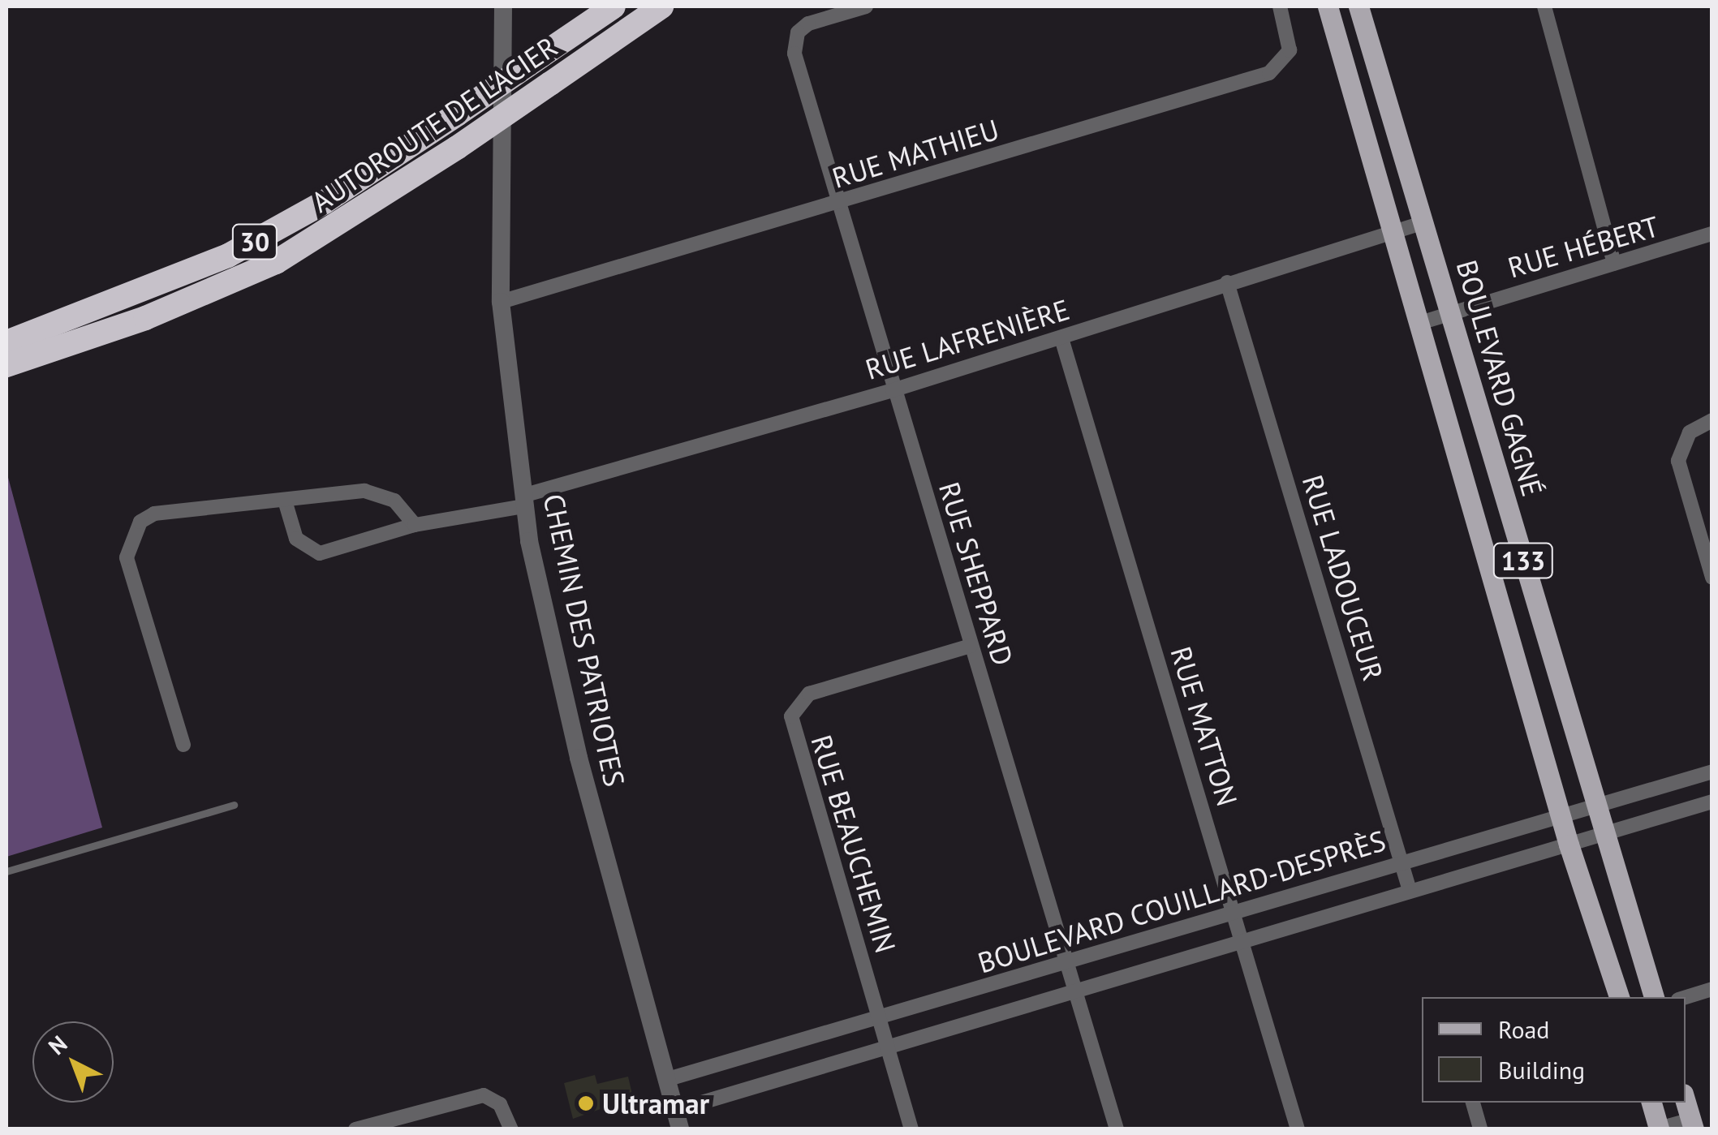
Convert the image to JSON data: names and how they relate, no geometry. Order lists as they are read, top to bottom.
{
  "streets": {
    "highway": ["AUTOROUTE DE L'ACIER", "30"],
    "main road": ["BOULEVARD GAGNÉ", "133"],
    "street": [
      "RUE MATHIEU",
      "RUE HÉBERT",
      "RUE LAFRENIÈRE",
      "RUE SHEPPARD",
      "RUE LADOUCEUR",
      "CHEMIN DES PATRIOTES",
      "RUE MATTON",
      "RUE BEAUCHEMIN",
      "BOULEVARD COUILLARD-DESPRÈS"
    ]
  },
  "crossings": [
    ["RUE MATHIEU", "RUE SHEPPARD"],
    ["RUE MATHIEU", "CHEMIN DES PATRIOTES"],
    ["RUE HÉBERT", "BOULEVARD GAGNÉ"],
    ["RUE LAFRENIÈRE", "BOULEVARD GAGNÉ"],
    ["RUE LAFRENIÈRE", "RUE SHEPPARD"],
    ["RUE LAFRENIÈRE", "RUE LADOUCEUR"],
    ["RUE LAFRENIÈRE", "CHEMIN DES PATRIOTES"],
    ["RUE LAFRENIÈRE", "RUE MATTON"],
    ["BOULEVARD GAGNÉ", "BOULEVARD COUILLARD-DESPRÈS"],
    ["RUE SHEPPARD", "RUE BEAUCHEMIN"],
    ["RUE SHEPPARD", "BOULEVARD COUILLARD-DESPRÈS"],
    ["RUE LADOUCEUR", "BOULEVARD COUILLARD-DESPRÈS"],
    ["CHEMIN DES PATRIOTES", "BOULEVARD COUILLARD-DESPRÈS"],
    ["RUE MATTON", "BOULEVARD COUILLARD-DESPRÈS"],
    ["RUE BEAUCHEMIN", "BOULEVARD COUILLARD-DESPRÈS"]
  ],
  "places": ["Ultramar"],
  "legend": ["Road", "Building"],
  "north": "top left"
}
